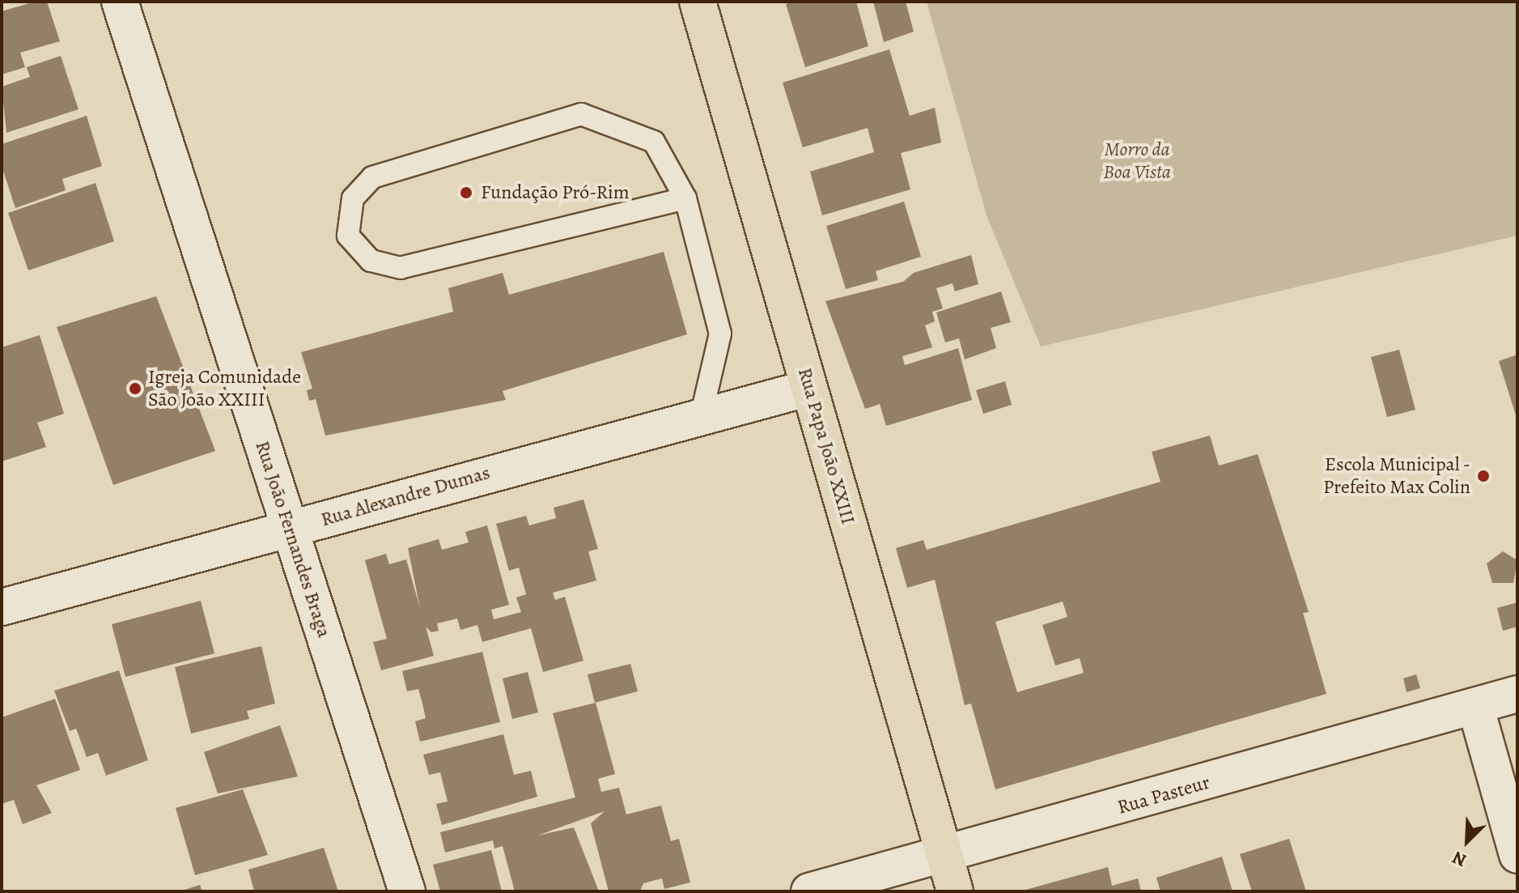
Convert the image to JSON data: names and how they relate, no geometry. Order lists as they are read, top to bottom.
{
  "streets": {
    "main road": ["Rua Papa João XXIII"],
    "street": ["Rua Alexandre Dumas", "Rua João Fernandes Braga", "Rua Pasteur"]
  },
  "crossings": [
    ["Rua Papa João XXIII", "Rua Alexandre Dumas"],
    ["Rua Papa João XXIII", "Rua Pasteur"],
    ["Rua Alexandre Dumas", "Rua João Fernandes Braga"]
  ],
  "parks": ["Morro da Boa Vista"],
  "places": ["Fundação Pró-Rim", "Igreja Comunidade São João XXIII", "Escola Municipal - Prefeito Max Colin"],
  "north": "bottom left"
}
